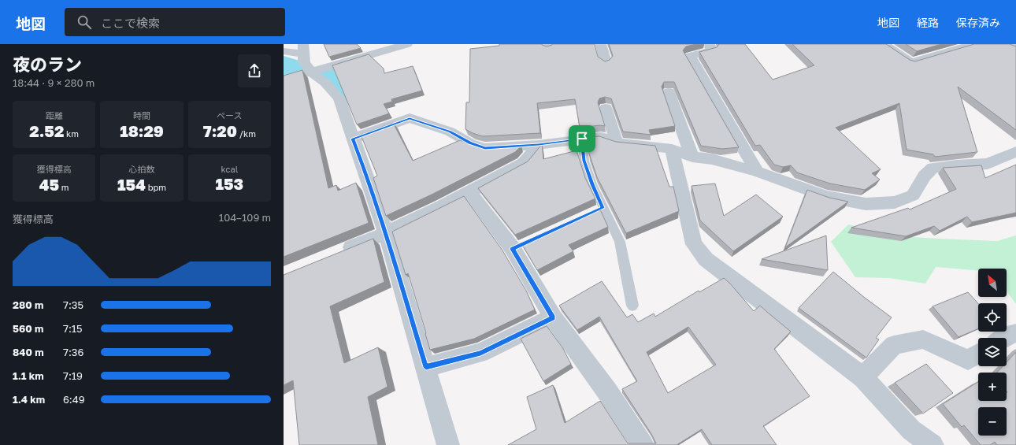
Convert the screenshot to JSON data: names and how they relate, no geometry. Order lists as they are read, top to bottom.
{
  "north": "top left",
  "page": {
    "header": "地図",
    "search": "ここで検索",
    "nav": ["地図", "経路", "保存済み"],
    "heading": ["夜のラン", "18:44 · 9 × 280 m"],
    "stats": [
      ["距離", "2.52 km"],
      ["時間", "18:29"],
      ["ペース", "7:20 /km"],
      ["獲得標高", "45 m"],
      ["心拍数", "154 bpm"],
      ["kcal", "153"]
    ],
    "chart": ["獲得標高", "104–109 m"],
    "map_buttons": ["+", "−"],
    "list": [
      {
        "name": "280 m",
        "note": "7:35"
      },
      {
        "name": "560 m",
        "note": "7:15"
      },
      {
        "name": "840 m",
        "note": "7:36"
      },
      {
        "name": "1.1 km",
        "note": "7:19"
      },
      {
        "name": "1.4 km",
        "note": "6:49"
      }
    ]
  }
}
